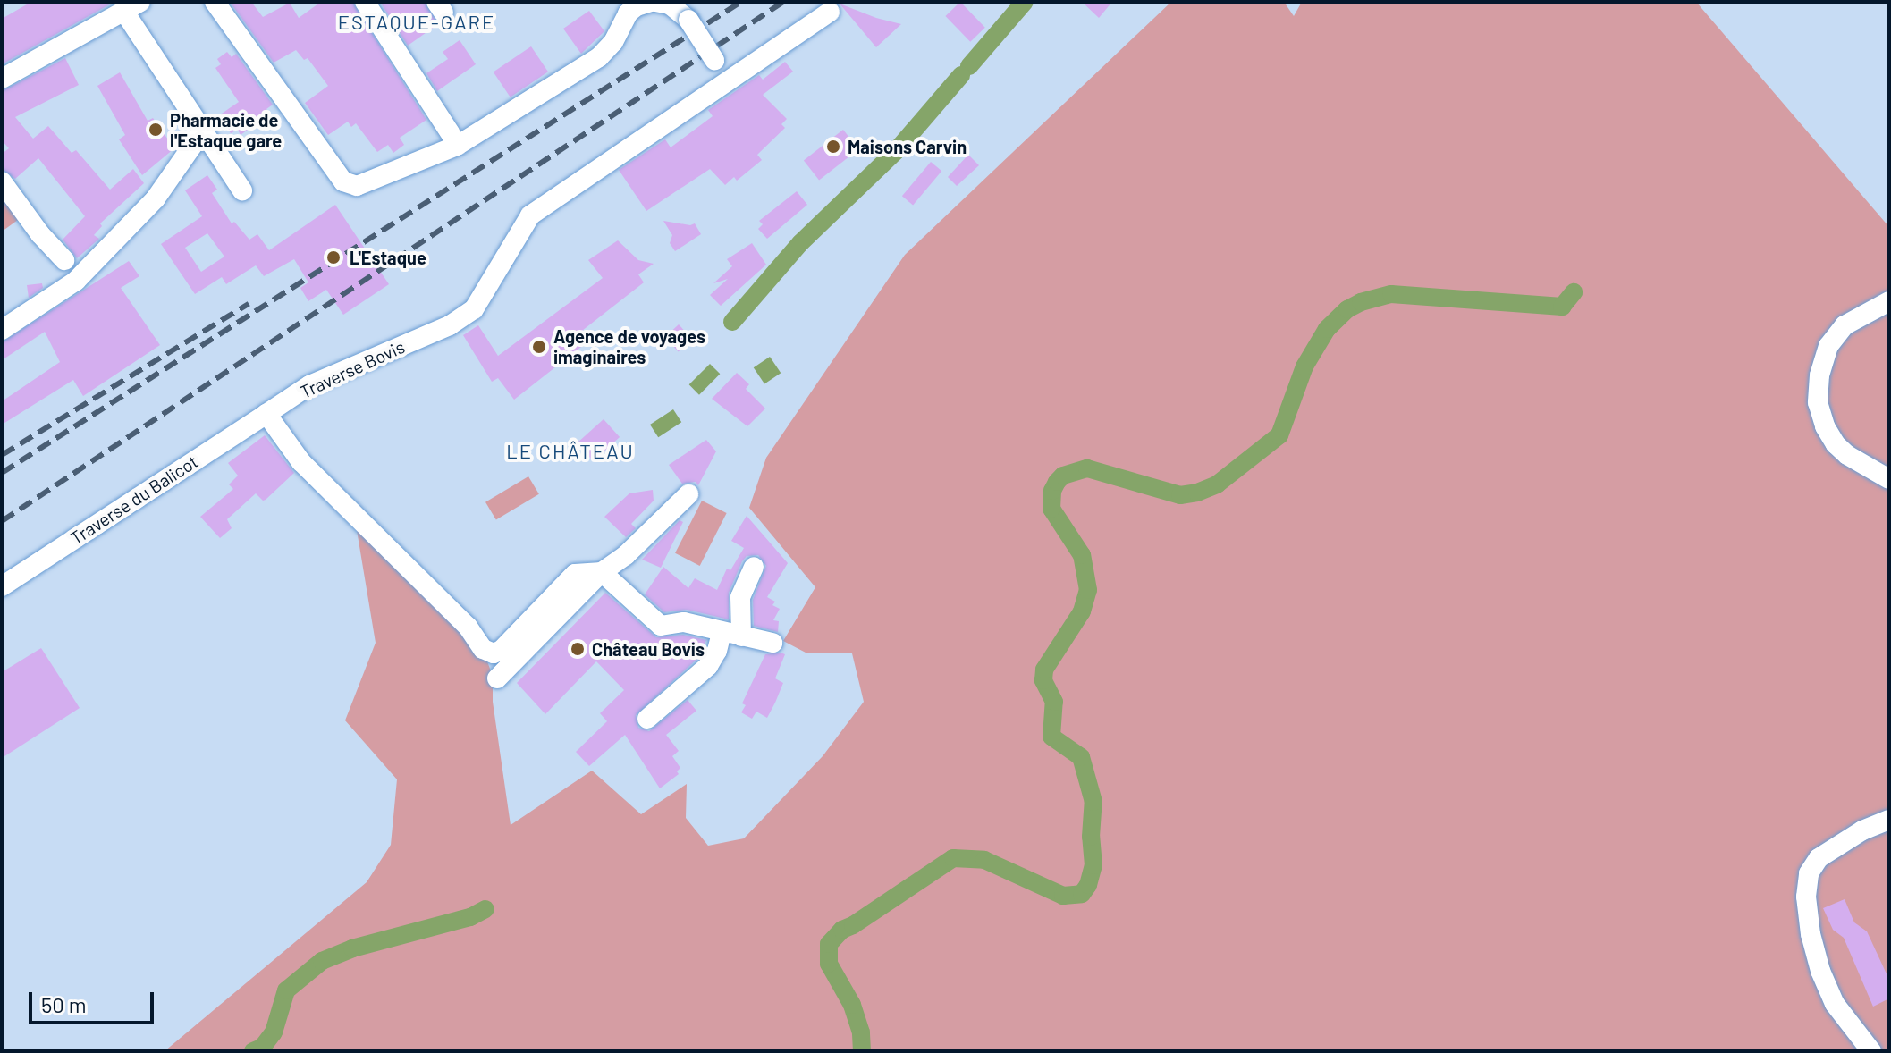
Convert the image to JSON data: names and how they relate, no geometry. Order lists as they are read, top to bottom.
{
  "streets": {
    "street": ["Traverse Bovis", "Traverse du Balicot"]
  },
  "crossings": [
    ["Traverse Bovis", "Traverse du Balicot"]
  ],
  "districts": ["ESTAQUE-GARE", "LE CHÂTEAU"],
  "places": [
    "Pharmacie de l'Estaque gare",
    "Maisons Carvin",
    "L'Estaque",
    "Agence de voyages imaginaires",
    "Château Bovis"
  ],
  "scale_bar": "50 m"
}
